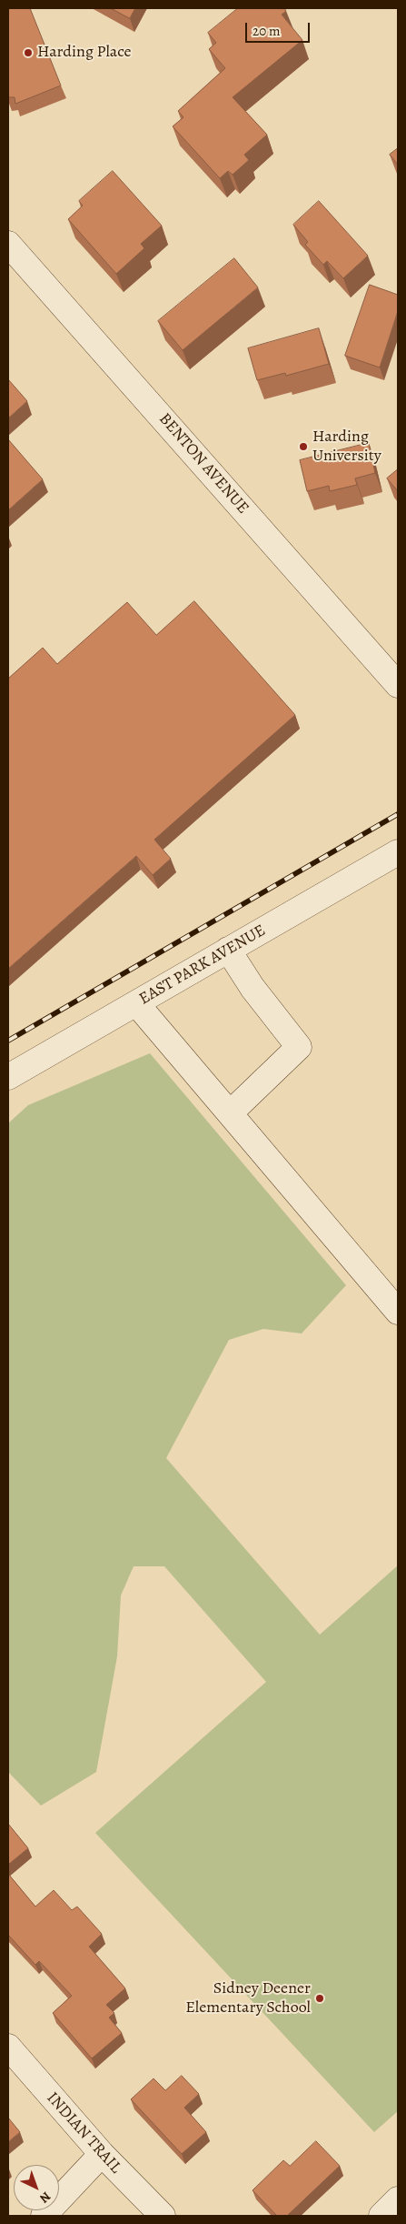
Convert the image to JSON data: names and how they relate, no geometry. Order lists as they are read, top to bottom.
{
  "streets": {
    "street": ["BENTON AVENUE", "EAST PARK AVENUE", "INDIAN TRAIL"]
  },
  "places": ["Harding Place", "Harding University", "Sidney Deener Elementary School"],
  "scale_bar": "20 m",
  "north": "bottom right"
}
